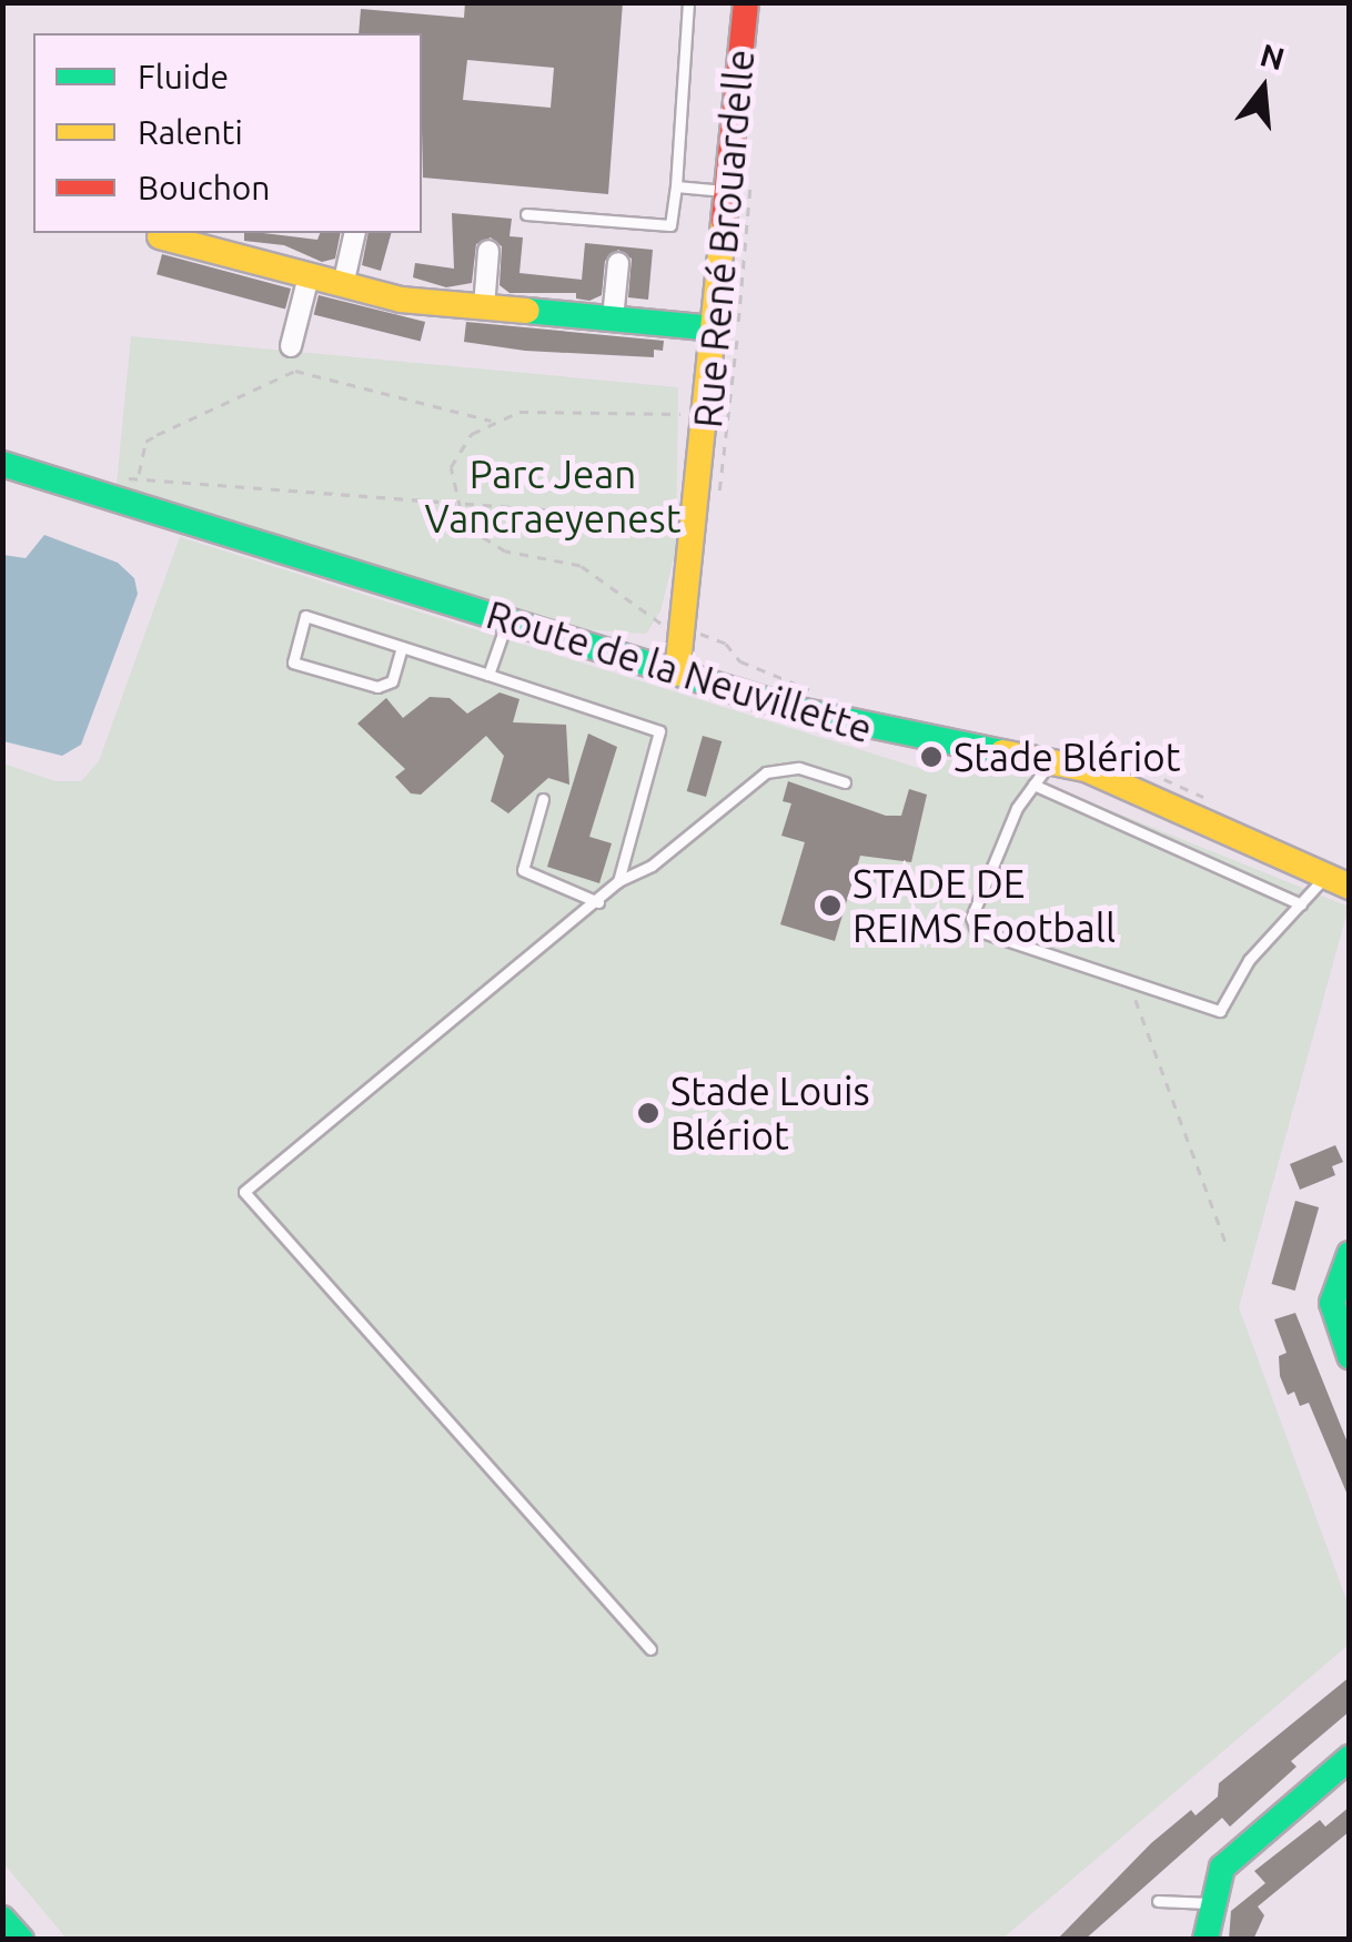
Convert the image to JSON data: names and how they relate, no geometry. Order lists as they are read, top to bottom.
{
  "streets": {
    "main road": ["Rue René Brouardelle", "Route de la Neuvillette"]
  },
  "crossings": [
    ["Rue René Brouardelle", "Route de la Neuvillette"]
  ],
  "parks": ["Parc Jean Vancraeyenest"],
  "places": ["Stade Blériot", "STADE DE REIMS Football", "Stade Louis Blériot"],
  "legend": ["Fluide", "Ralenti", "Bouchon"],
  "north": "top"
}
